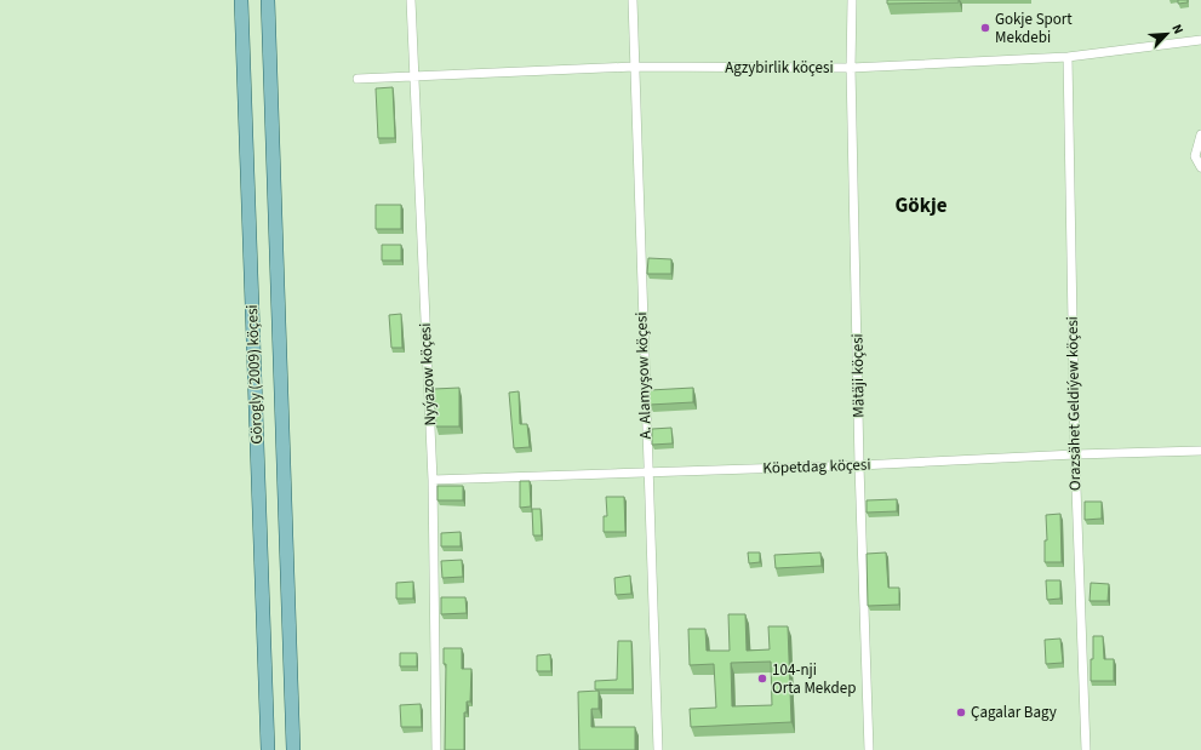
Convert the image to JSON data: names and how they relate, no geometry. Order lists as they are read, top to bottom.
{
  "streets": {
    "main road": ["Görogly (2009) köçesi"],
    "street": [
      "Agzybirlik köçesi",
      "Nyýazow köçesi",
      "A. Alamyşow köçesi",
      "Mätäji köçesi",
      "Orazsähet Geldiýew köçesi",
      "Köpetdag köçesi"
    ]
  },
  "crossings": [
    ["Agzybirlik köçesi", "Nyýazow köçesi"],
    ["Agzybirlik köçesi", "A. Alamyşow köçesi"],
    ["Agzybirlik köçesi", "Mätäji köçesi"],
    ["Agzybirlik köçesi", "Orazsähet Geldiýew köçesi"],
    ["Nyýazow köçesi", "Köpetdag köçesi"],
    ["A. Alamyşow köçesi", "Köpetdag köçesi"],
    ["Mätäji köçesi", "Köpetdag köçesi"],
    ["Orazsähet Geldiýew köçesi", "Köpetdag köçesi"]
  ],
  "districts": ["Gökje"],
  "places": ["Gokje Sport Mekdebi", "104-nji Orta Mekdep", "Çagalar Bagy"],
  "north": "top right"
}
